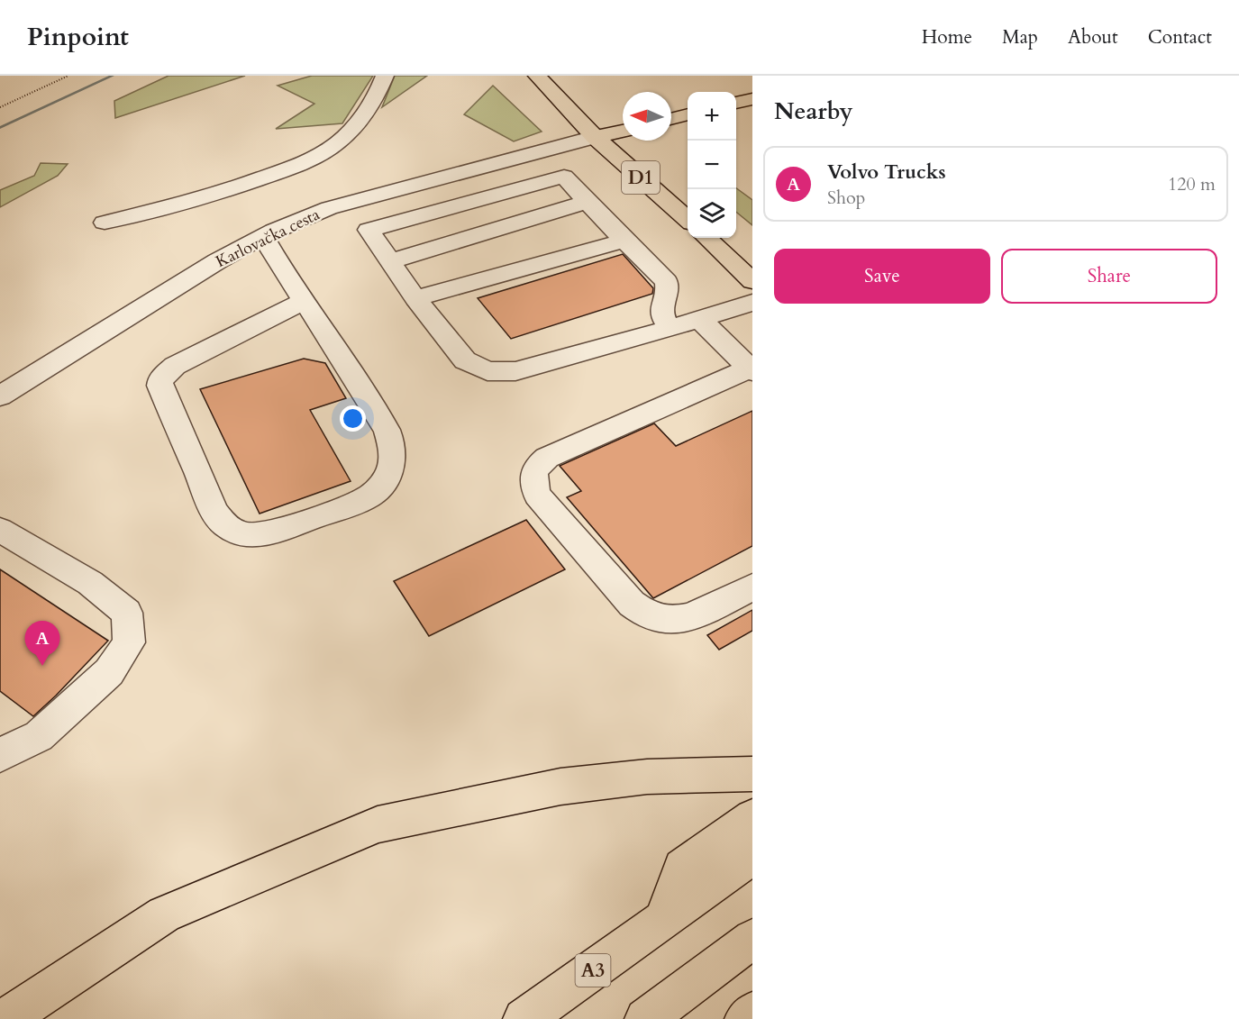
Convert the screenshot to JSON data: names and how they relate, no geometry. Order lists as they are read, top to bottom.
{
  "streets": {
    "main road": ["D1", "A3"],
    "street": ["Karlovačka cesta"]
  },
  "crossings": [
    ["D1", "Karlovačka cesta"]
  ],
  "north": "left",
  "page": {
    "header": "Pinpoint",
    "nav": [
      "Home",
      "Map",
      "About",
      "Contact"
    ],
    "heading": "Nearby",
    "map_buttons": ["+", "−"],
    "list": [
      {
        "mark": "A",
        "name": "Volvo Trucks",
        "note": "Shop",
        "value": "120 m"
      }
    ],
    "buttons": ["Save", "Share"],
    "pins": "A"
  }
}
